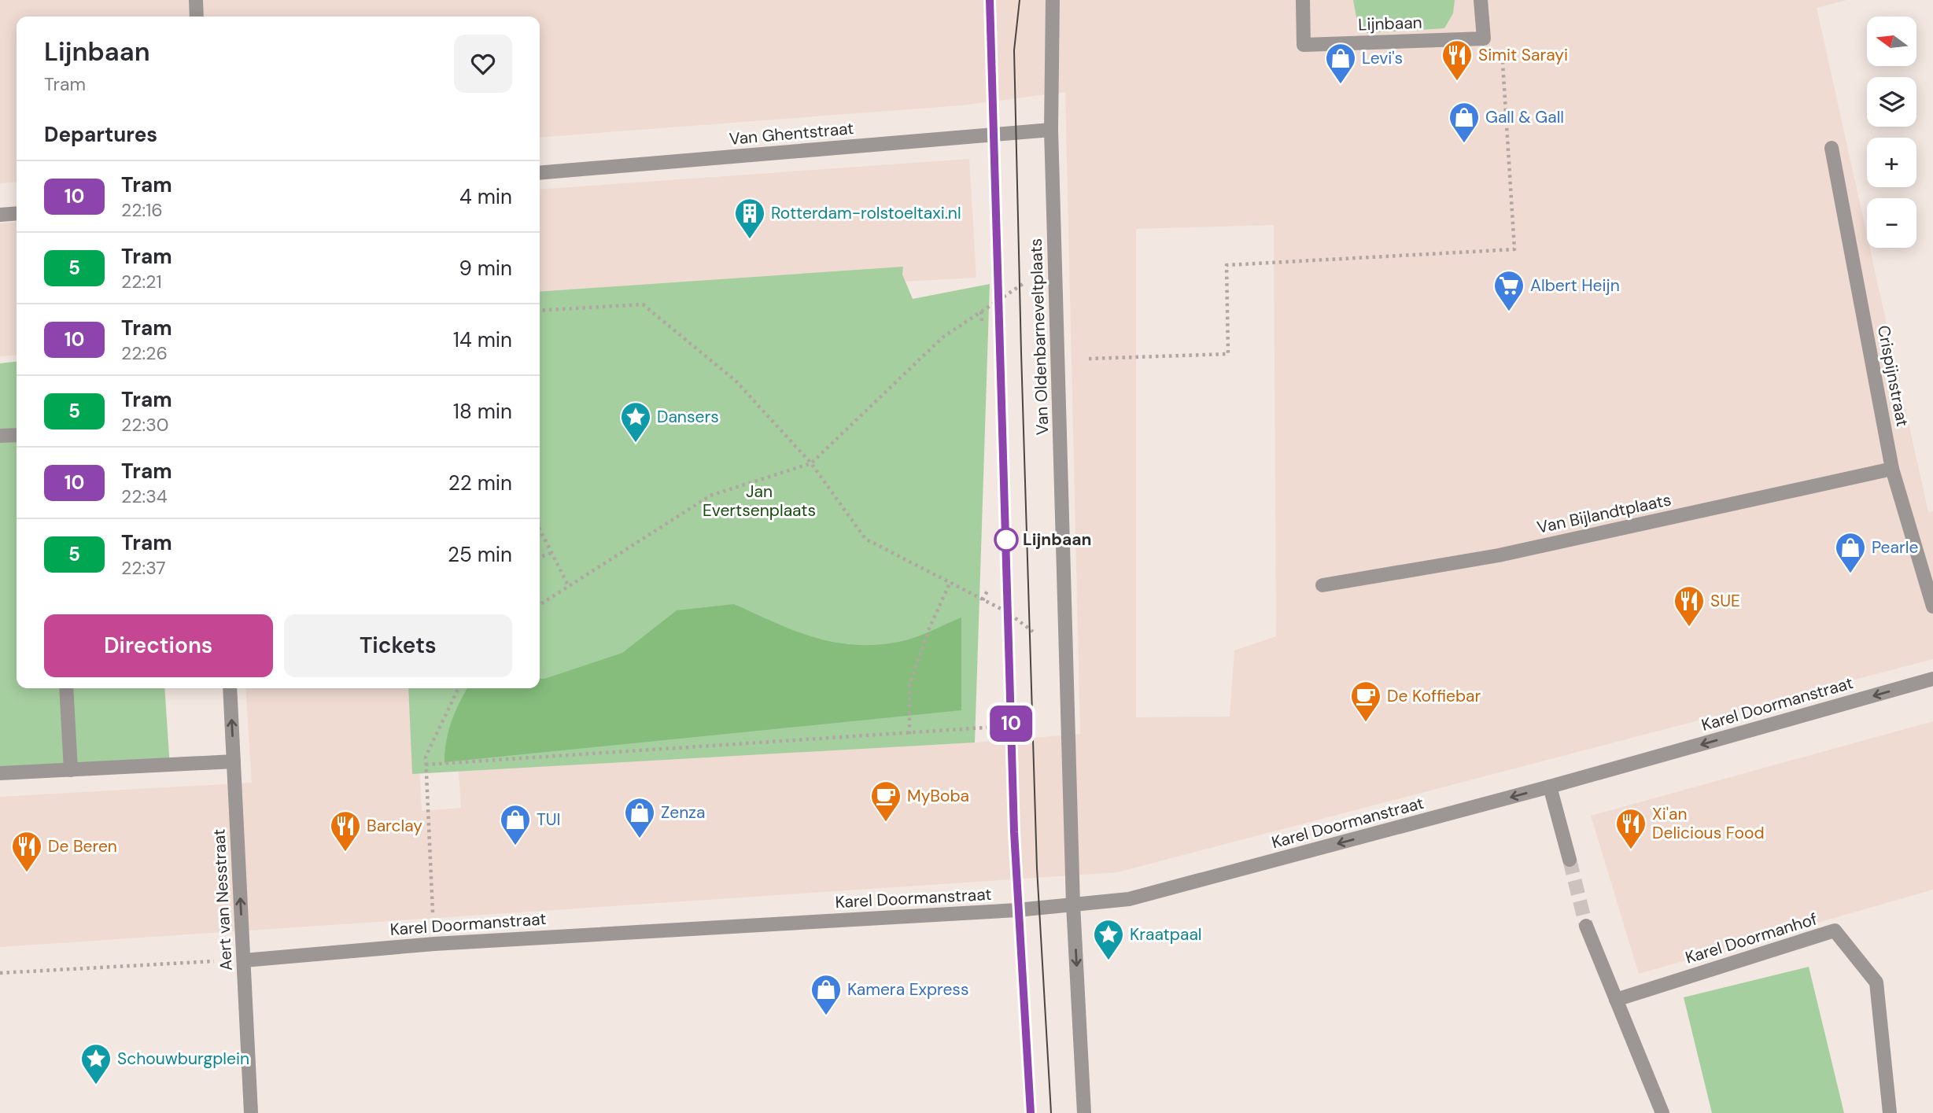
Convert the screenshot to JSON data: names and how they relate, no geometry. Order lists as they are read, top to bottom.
{
  "streets": {
    "street": [
      "Lijnbaan",
      "Van Ghentstraat",
      "Van Oldenbarneveltplaats",
      "Crispijnstraat",
      "Van Bijlandtplaats",
      "Karel Doormanstraat",
      "Aert van Nesstraat",
      "Karel Doormanhof"
    ]
  },
  "crossings": [
    ["Van Ghentstraat", "Van Oldenbarneveltplaats"],
    ["Van Oldenbarneveltplaats", "Karel Doormanstraat"],
    ["Crispijnstraat", "Van Bijlandtplaats"],
    ["Karel Doormanstraat", "Aert van Nesstraat"]
  ],
  "one_way": ["Karel Doormanstraat", "Aert van Nesstraat"],
  "parks": ["Jan Evertsenplaats"],
  "places": {
    "restaurant": [
      "Simit Sarayi",
      "SUE",
      "Xi'an Delicious Food",
      "Barclay",
      "De Beren"
    ],
    "shop": [
      "Levi's",
      "Gall & Gall",
      "Pearle",
      "Zenza",
      "TUI",
      "Kamera Express"
    ],
    "building": ["Rotterdam-rolstoeltaxi.nl"],
    "supermarket": ["Albert Heijn"],
    "place": ["Dansers", "Kraatpaal", "Schouwburgplein"],
    "other": ["Lijnbaan"],
    "cafe": ["De Koffiebar", "MyBoba"]
  },
  "lines": ["tram line 10"],
  "north": "left",
  "page": {
    "on_map": "10",
    "map_buttons": ["+", "−"],
    "heading": [
      ["Lijnbaan", "Tram"],
      "Departures"
    ],
    "list": [
      {
        "mark": "10",
        "name": "Tram",
        "note": "22:16",
        "value": "4 min"
      },
      {
        "mark": "5",
        "name": "Tram",
        "note": "22:21",
        "value": "9 min"
      },
      {
        "mark": "10",
        "name": "Tram",
        "note": "22:26",
        "value": "14 min"
      },
      {
        "mark": "5",
        "name": "Tram",
        "note": "22:30",
        "value": "18 min"
      },
      {
        "mark": "10",
        "name": "Tram",
        "note": "22:34",
        "value": "22 min"
      },
      {
        "mark": "5",
        "name": "Tram",
        "note": "22:37",
        "value": "25 min"
      }
    ],
    "buttons": ["Directions", "Tickets"]
  }
}
